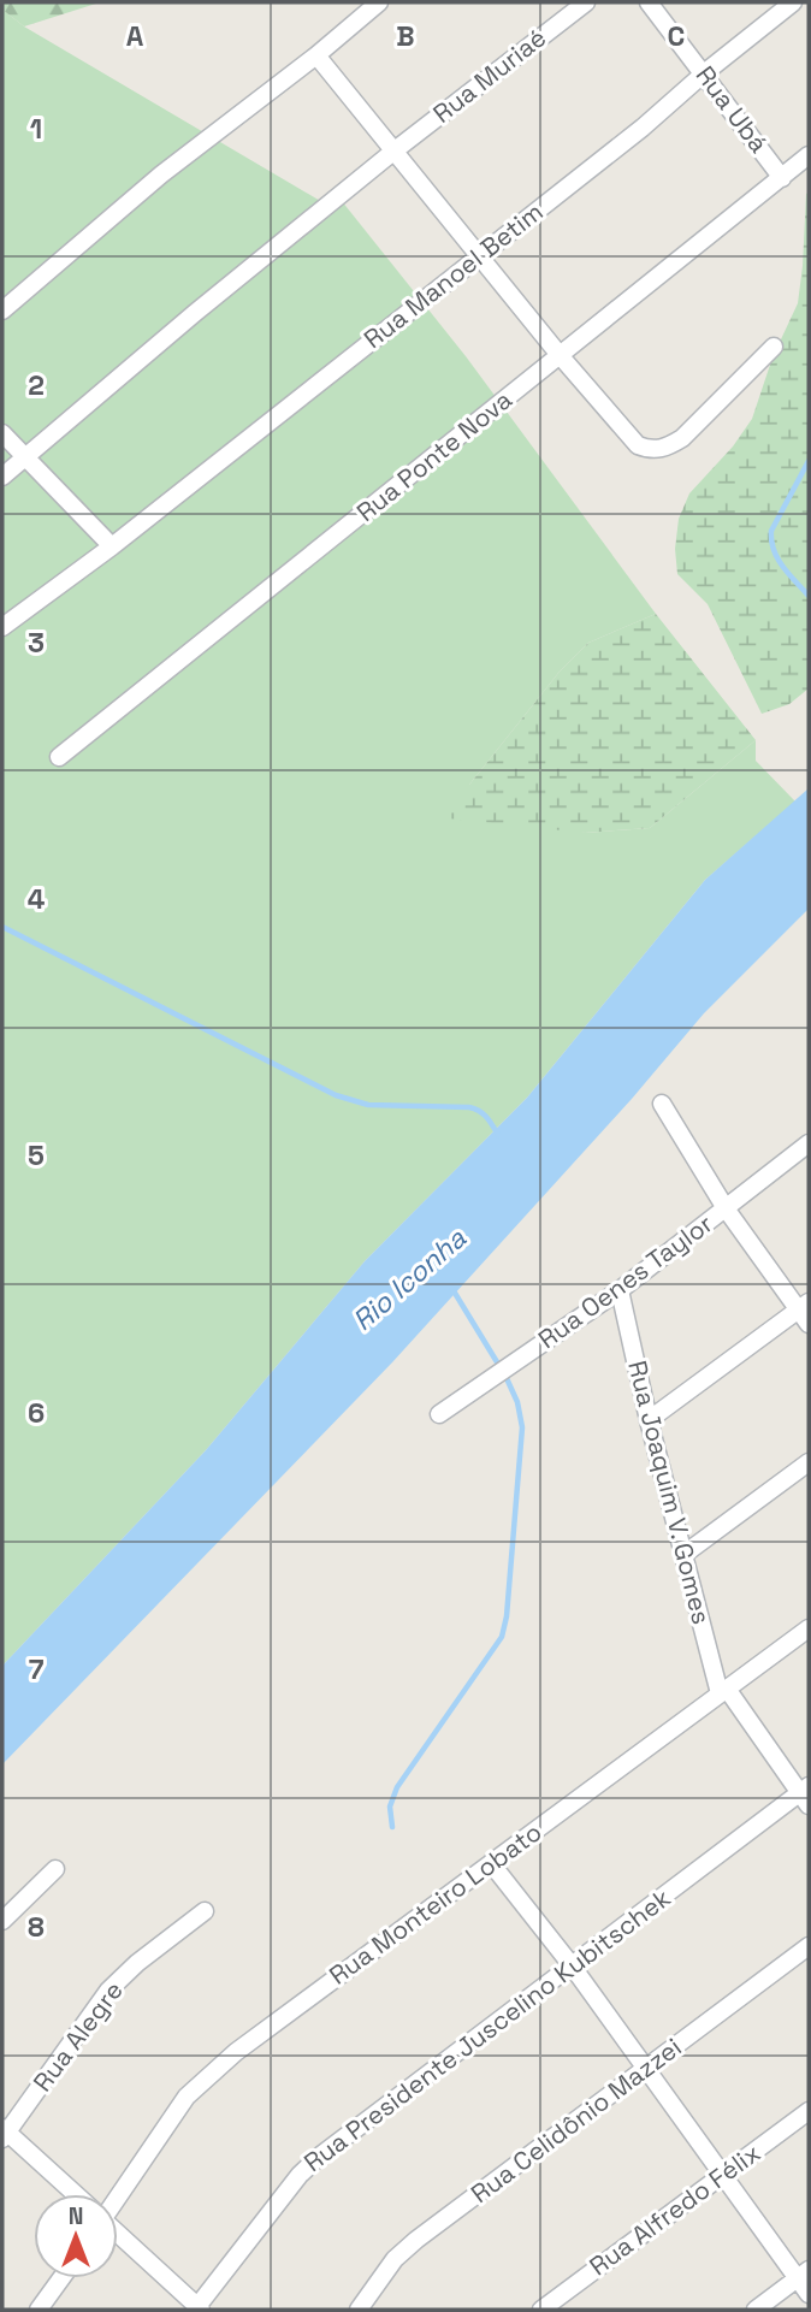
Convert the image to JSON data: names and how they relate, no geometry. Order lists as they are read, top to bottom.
{
  "streets": {
    "street": [
      "Rua Muriaé",
      "Rua Ubá",
      "Rua Manoel Betim",
      "Rua Ponte Nova",
      "Rua Oenes Taylor",
      "Rua Joaquim V. Gomes",
      "Rua Monteiro Lobato",
      "Rua Presidente Juscelino Kubitschek",
      "Rua Alegre",
      "Rua Celidônio Mazzei",
      "Rua Alfredo Félix"
    ]
  },
  "crossings": [
    ["Rua Ubá", "Rua Manoel Betim"],
    ["Rua Ubá", "Rua Ponte Nova"],
    ["Rua Oenes Taylor", "Rua Joaquim V. Gomes"],
    ["Rua Joaquim V. Gomes", "Rua Monteiro Lobato"],
    ["Rua Joaquim V. Gomes", "Rua Presidente Juscelino Kubitschek"]
  ],
  "water": ["Rio Iconha"],
  "north": "top",
  "grid": {
    "columns": ["A", "B", "C"],
    "rows": [
      "1",
      "2",
      "3",
      "4",
      "5",
      "6",
      "7",
      "8"
    ]
  }
}
